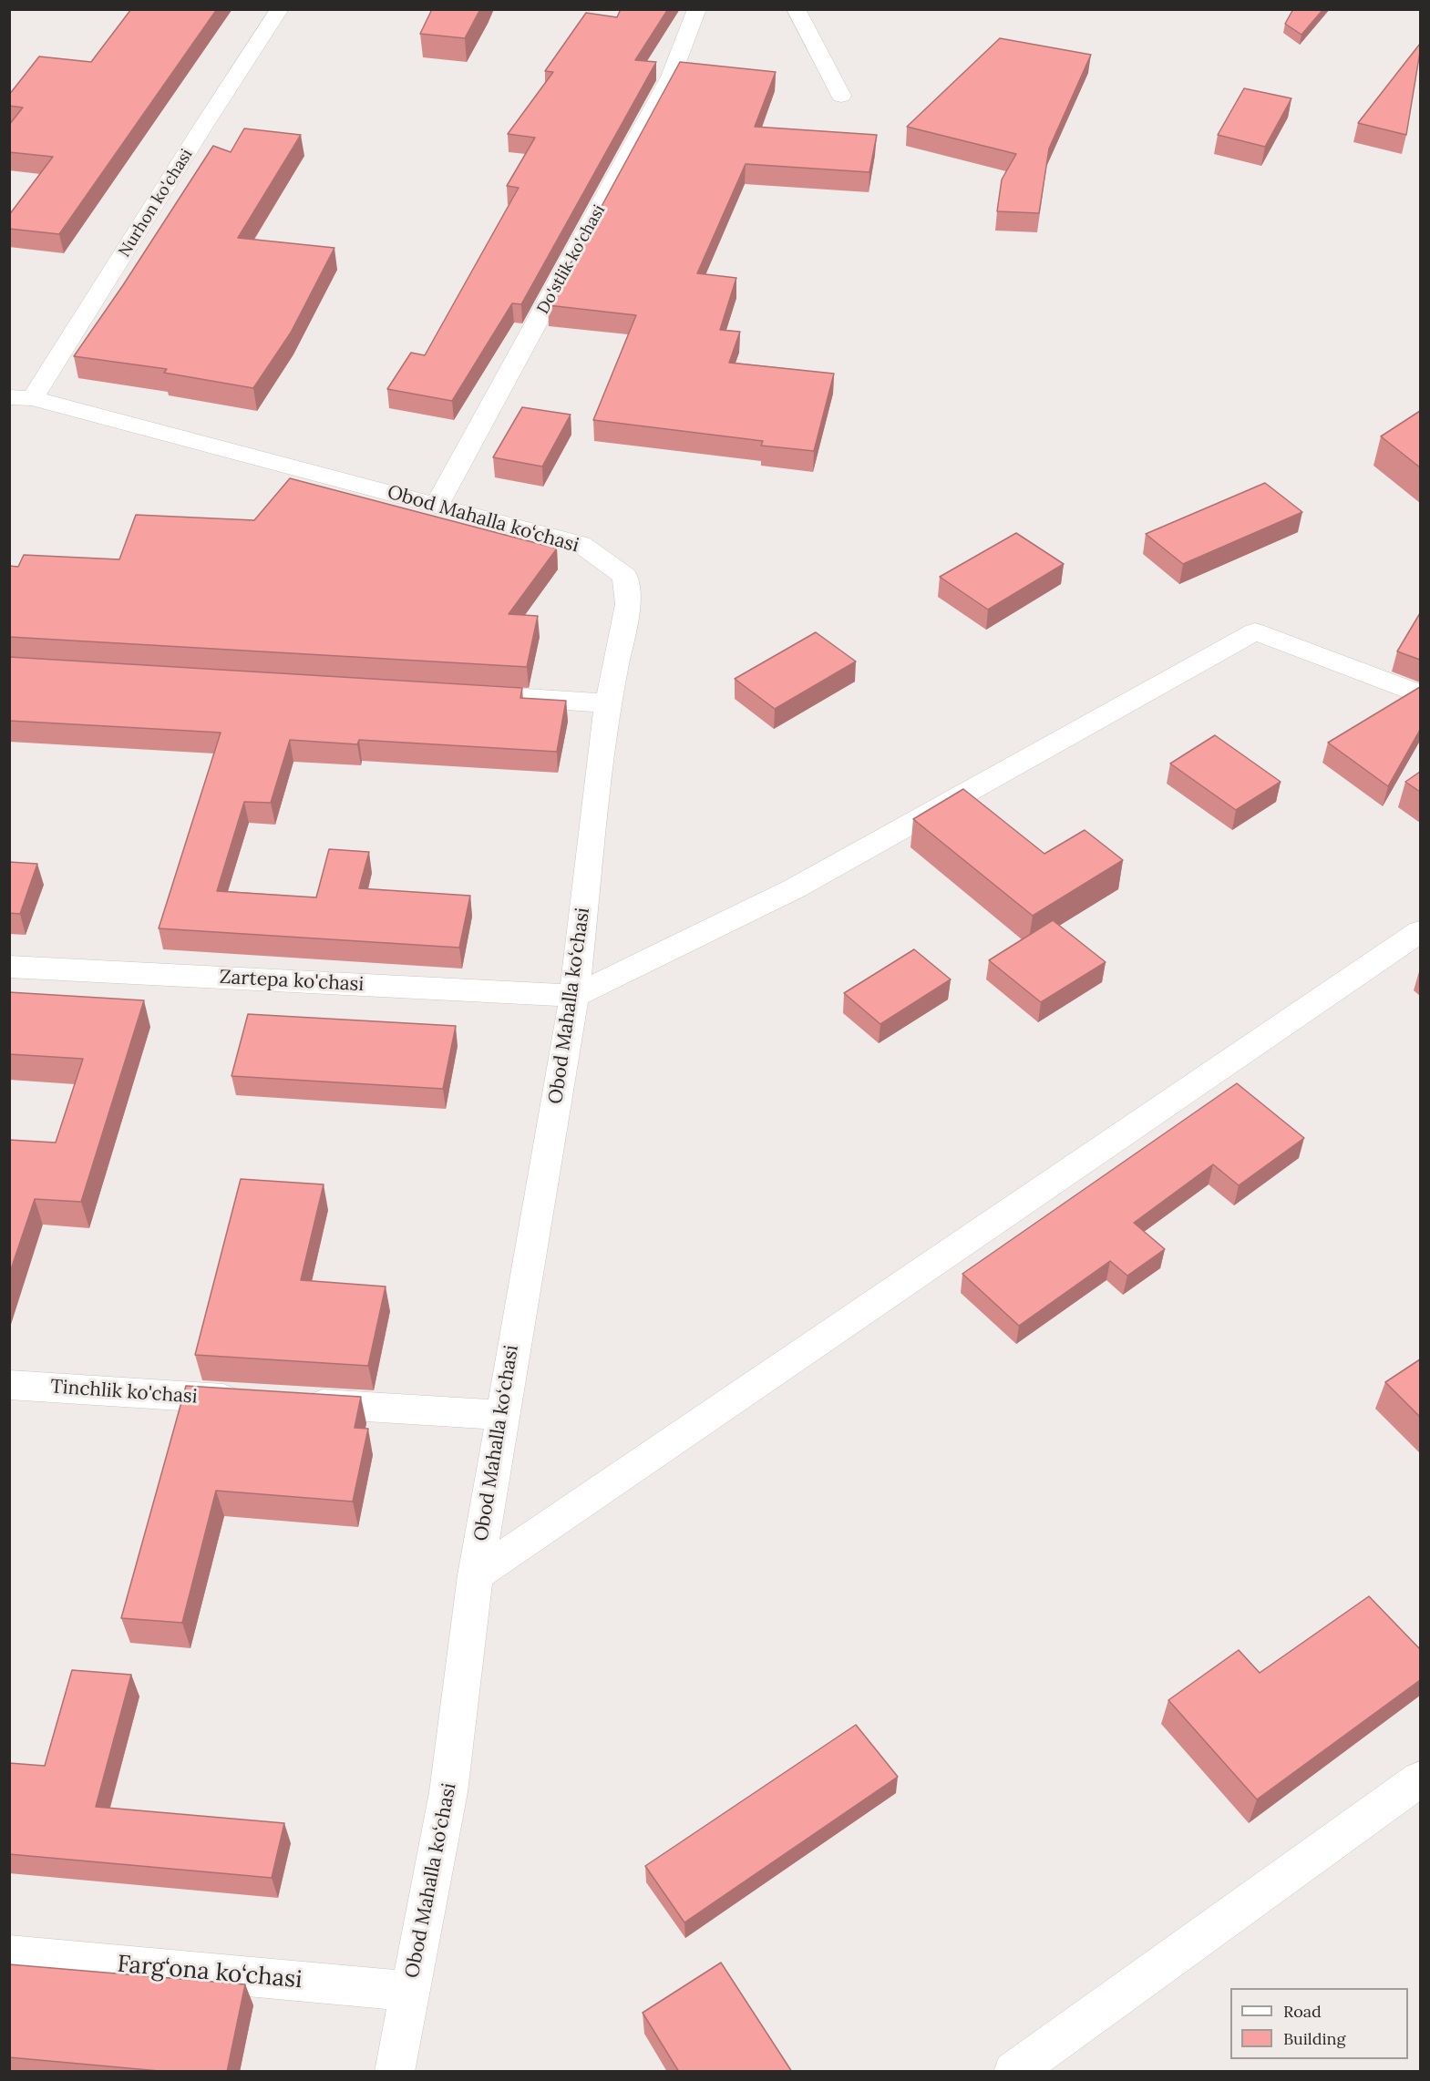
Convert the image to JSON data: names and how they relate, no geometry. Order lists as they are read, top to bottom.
{
  "streets": {
    "street": [
      "Nurhon ko'chasi",
      "Do'stlik ko'chasi",
      "Obod Mahalla ko‘chasi",
      "Zartepa ko'chasi",
      "Tinchlik ko'chasi",
      "Farg‘ona ko‘chasi"
    ]
  },
  "crossings": [
    ["Nurhon ko'chasi", "Obod Mahalla ko‘chasi"],
    ["Do'stlik ko'chasi", "Obod Mahalla ko‘chasi"],
    ["Obod Mahalla ko‘chasi", "Zartepa ko'chasi"],
    ["Obod Mahalla ko‘chasi", "Tinchlik ko'chasi"],
    ["Obod Mahalla ko‘chasi", "Farg‘ona ko‘chasi"]
  ],
  "legend": ["Road", "Building"]
}
